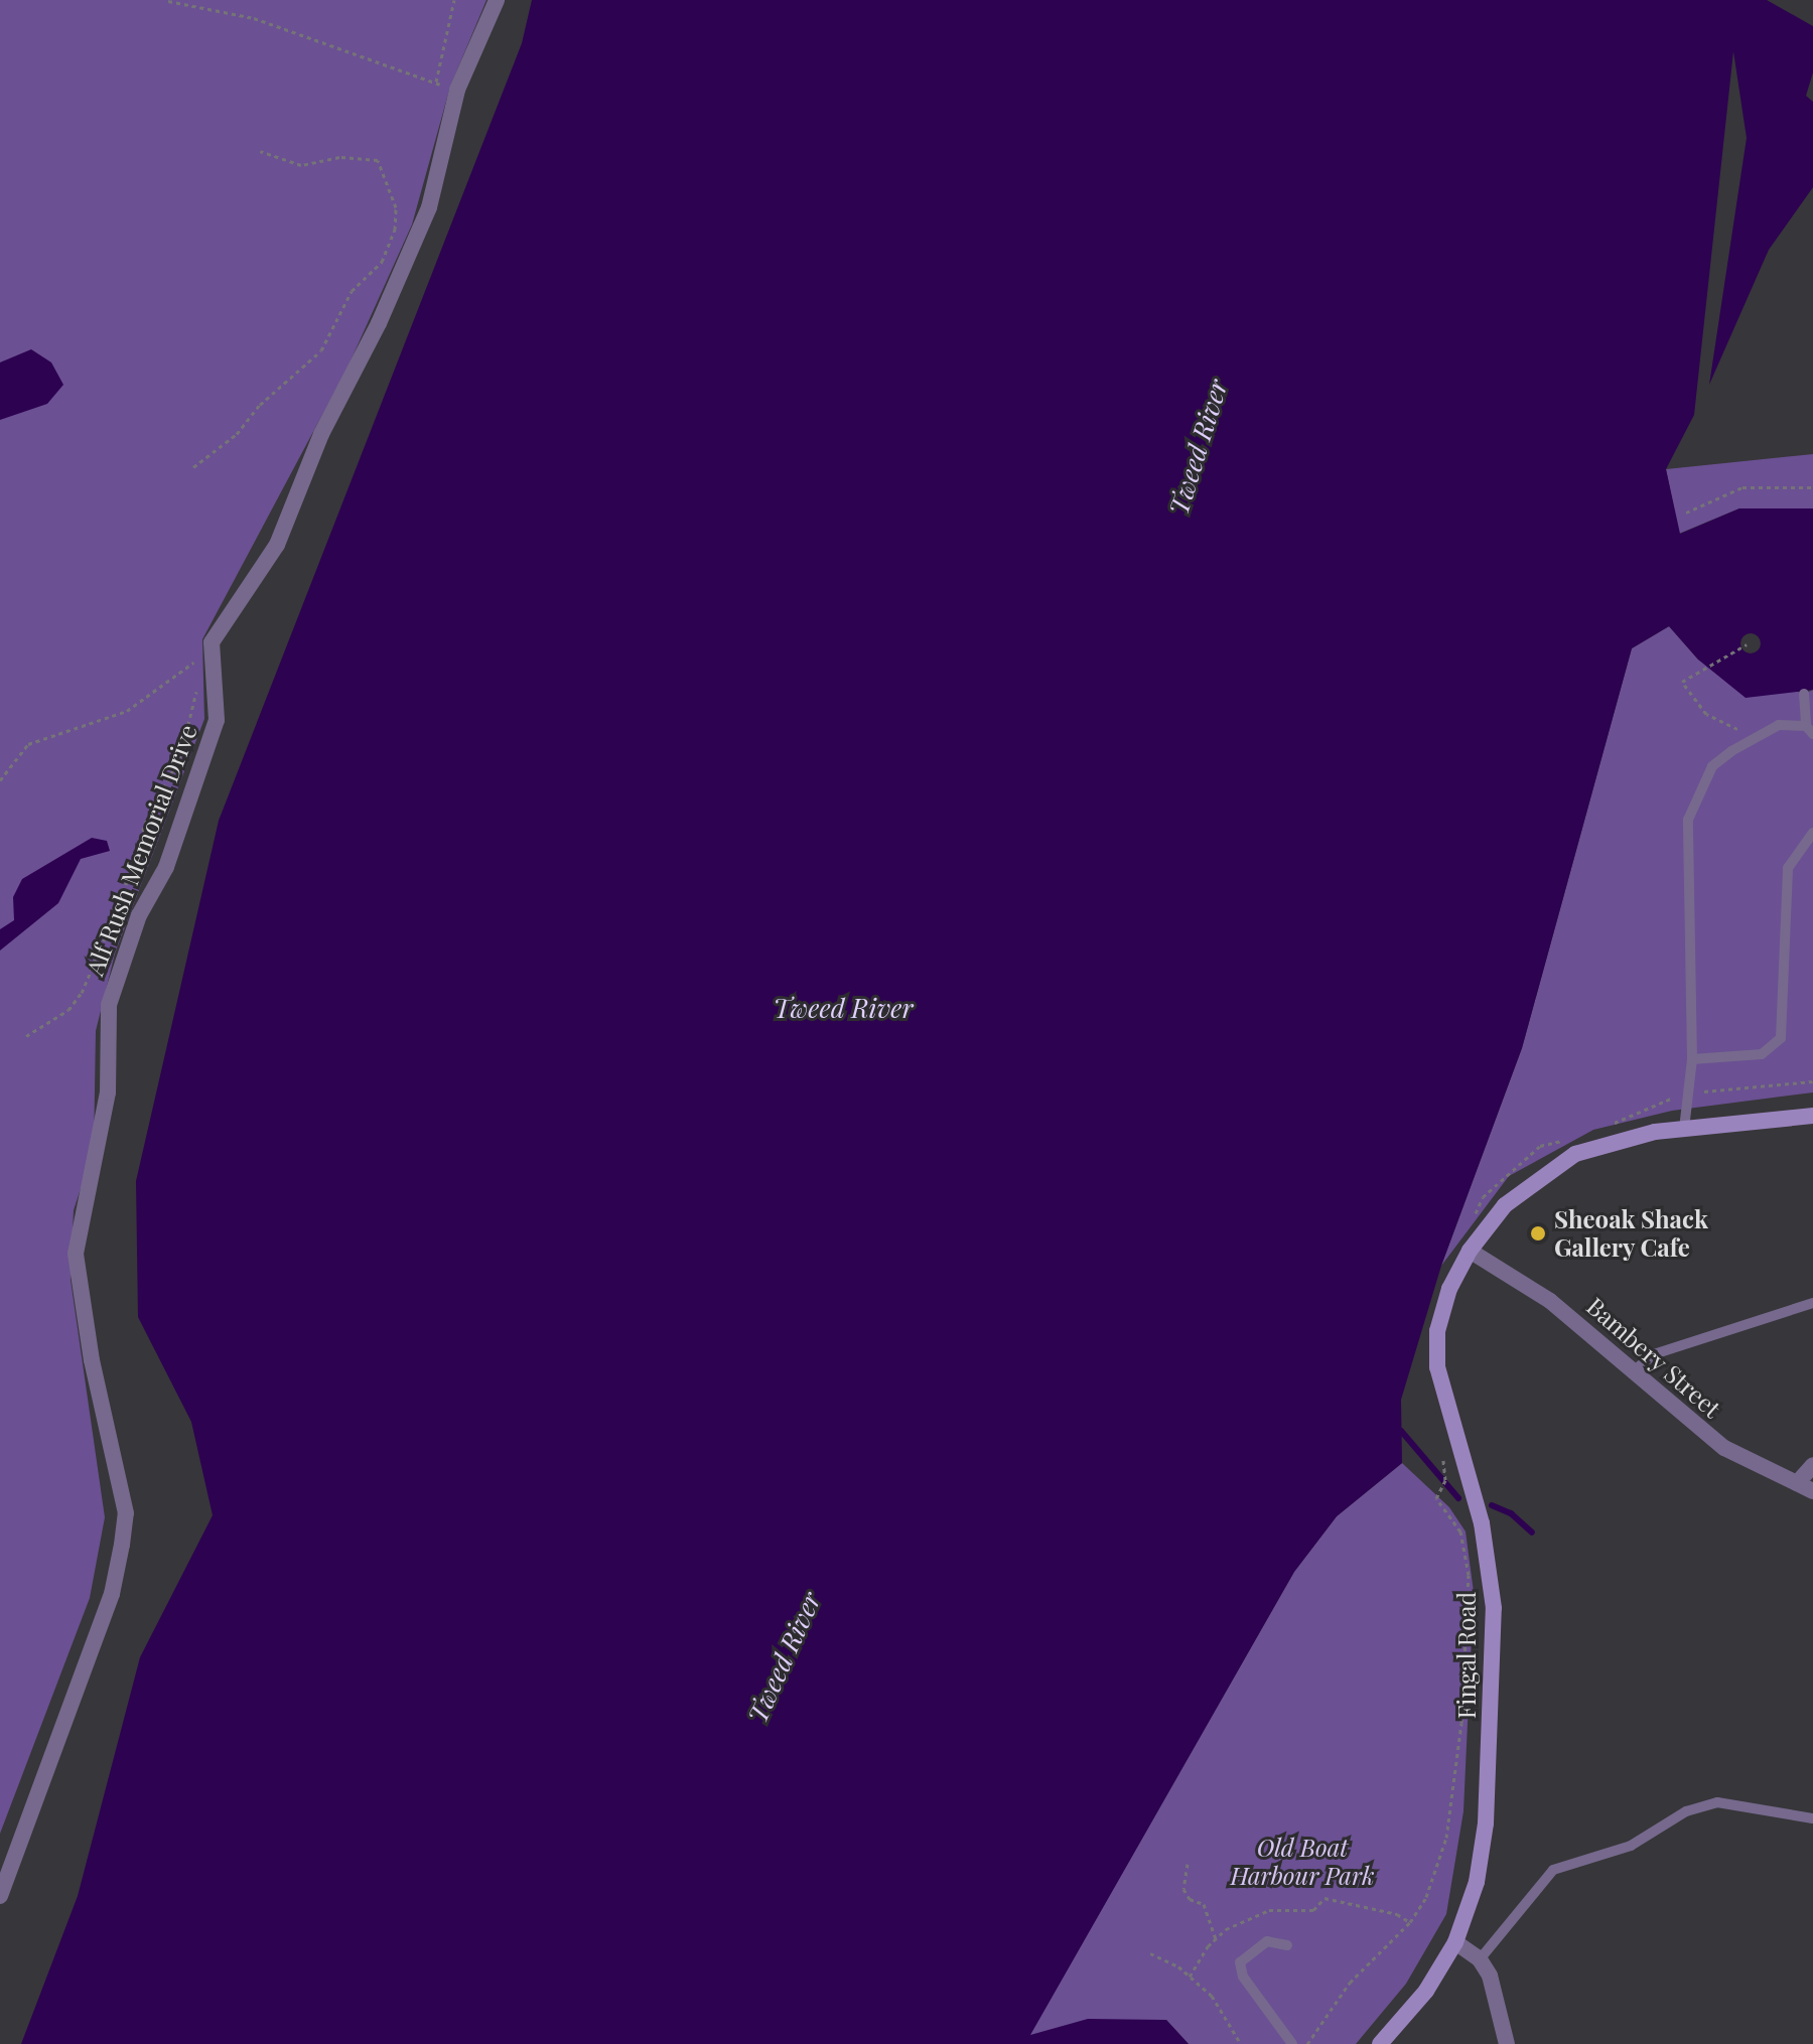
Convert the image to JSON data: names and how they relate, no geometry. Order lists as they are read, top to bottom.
{
  "streets": {
    "street": ["Alf Rush Memorial Drive", "Bambery Street", "Fingal Road"]
  },
  "crossings": [
    ["Bambery Street", "Fingal Road"]
  ],
  "water": ["Tweed River"],
  "parks": ["Old Boat Harbour Park"],
  "places": ["Sheoak Shack Gallery Cafe"]
}
